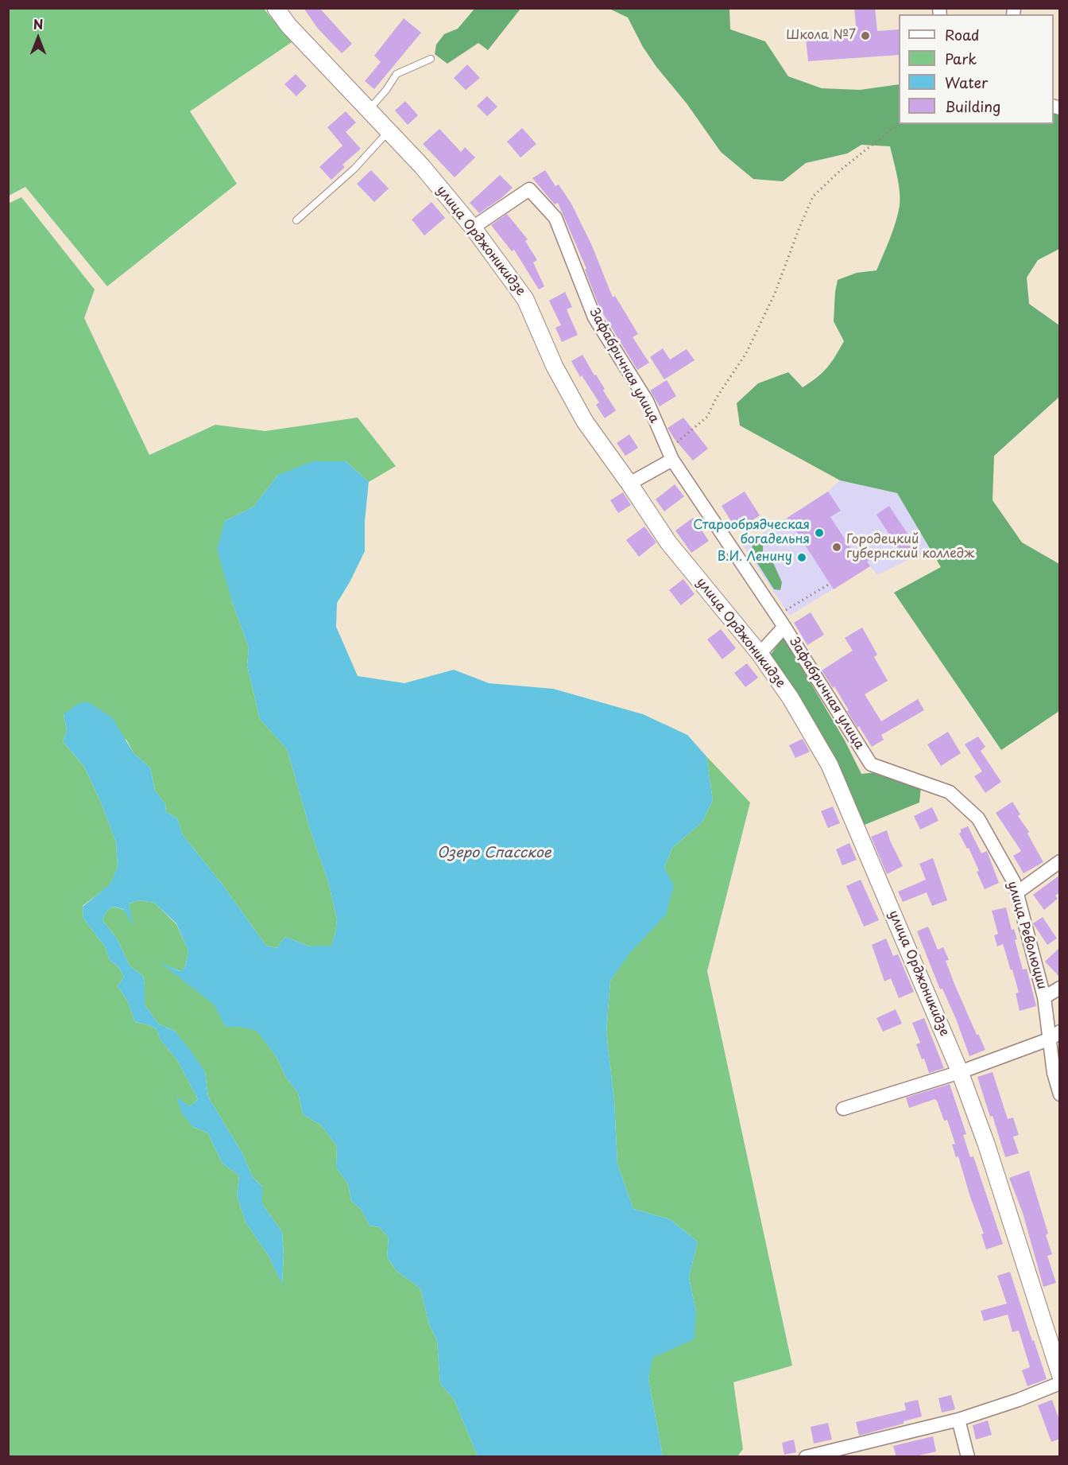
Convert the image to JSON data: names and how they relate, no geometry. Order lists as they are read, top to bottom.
{
  "streets": {
    "street": ["улица Орджоникидзе", "Зафабричная улица", "улица Революции"]
  },
  "crossings": [
    ["улица Орджоникидзе", "Зафабричная улица"],
    ["Зафабричная улица", "улица Революции"]
  ],
  "water": ["Озеро Спасское"],
  "places": [
    "Школа №7",
    "Старообрядческая богадельня",
    "Городецкий губернский колледж",
    "В.И. Ленину"
  ],
  "legend": [
    "Road",
    "Park",
    "Water",
    "Building"
  ],
  "north": "top"
}
